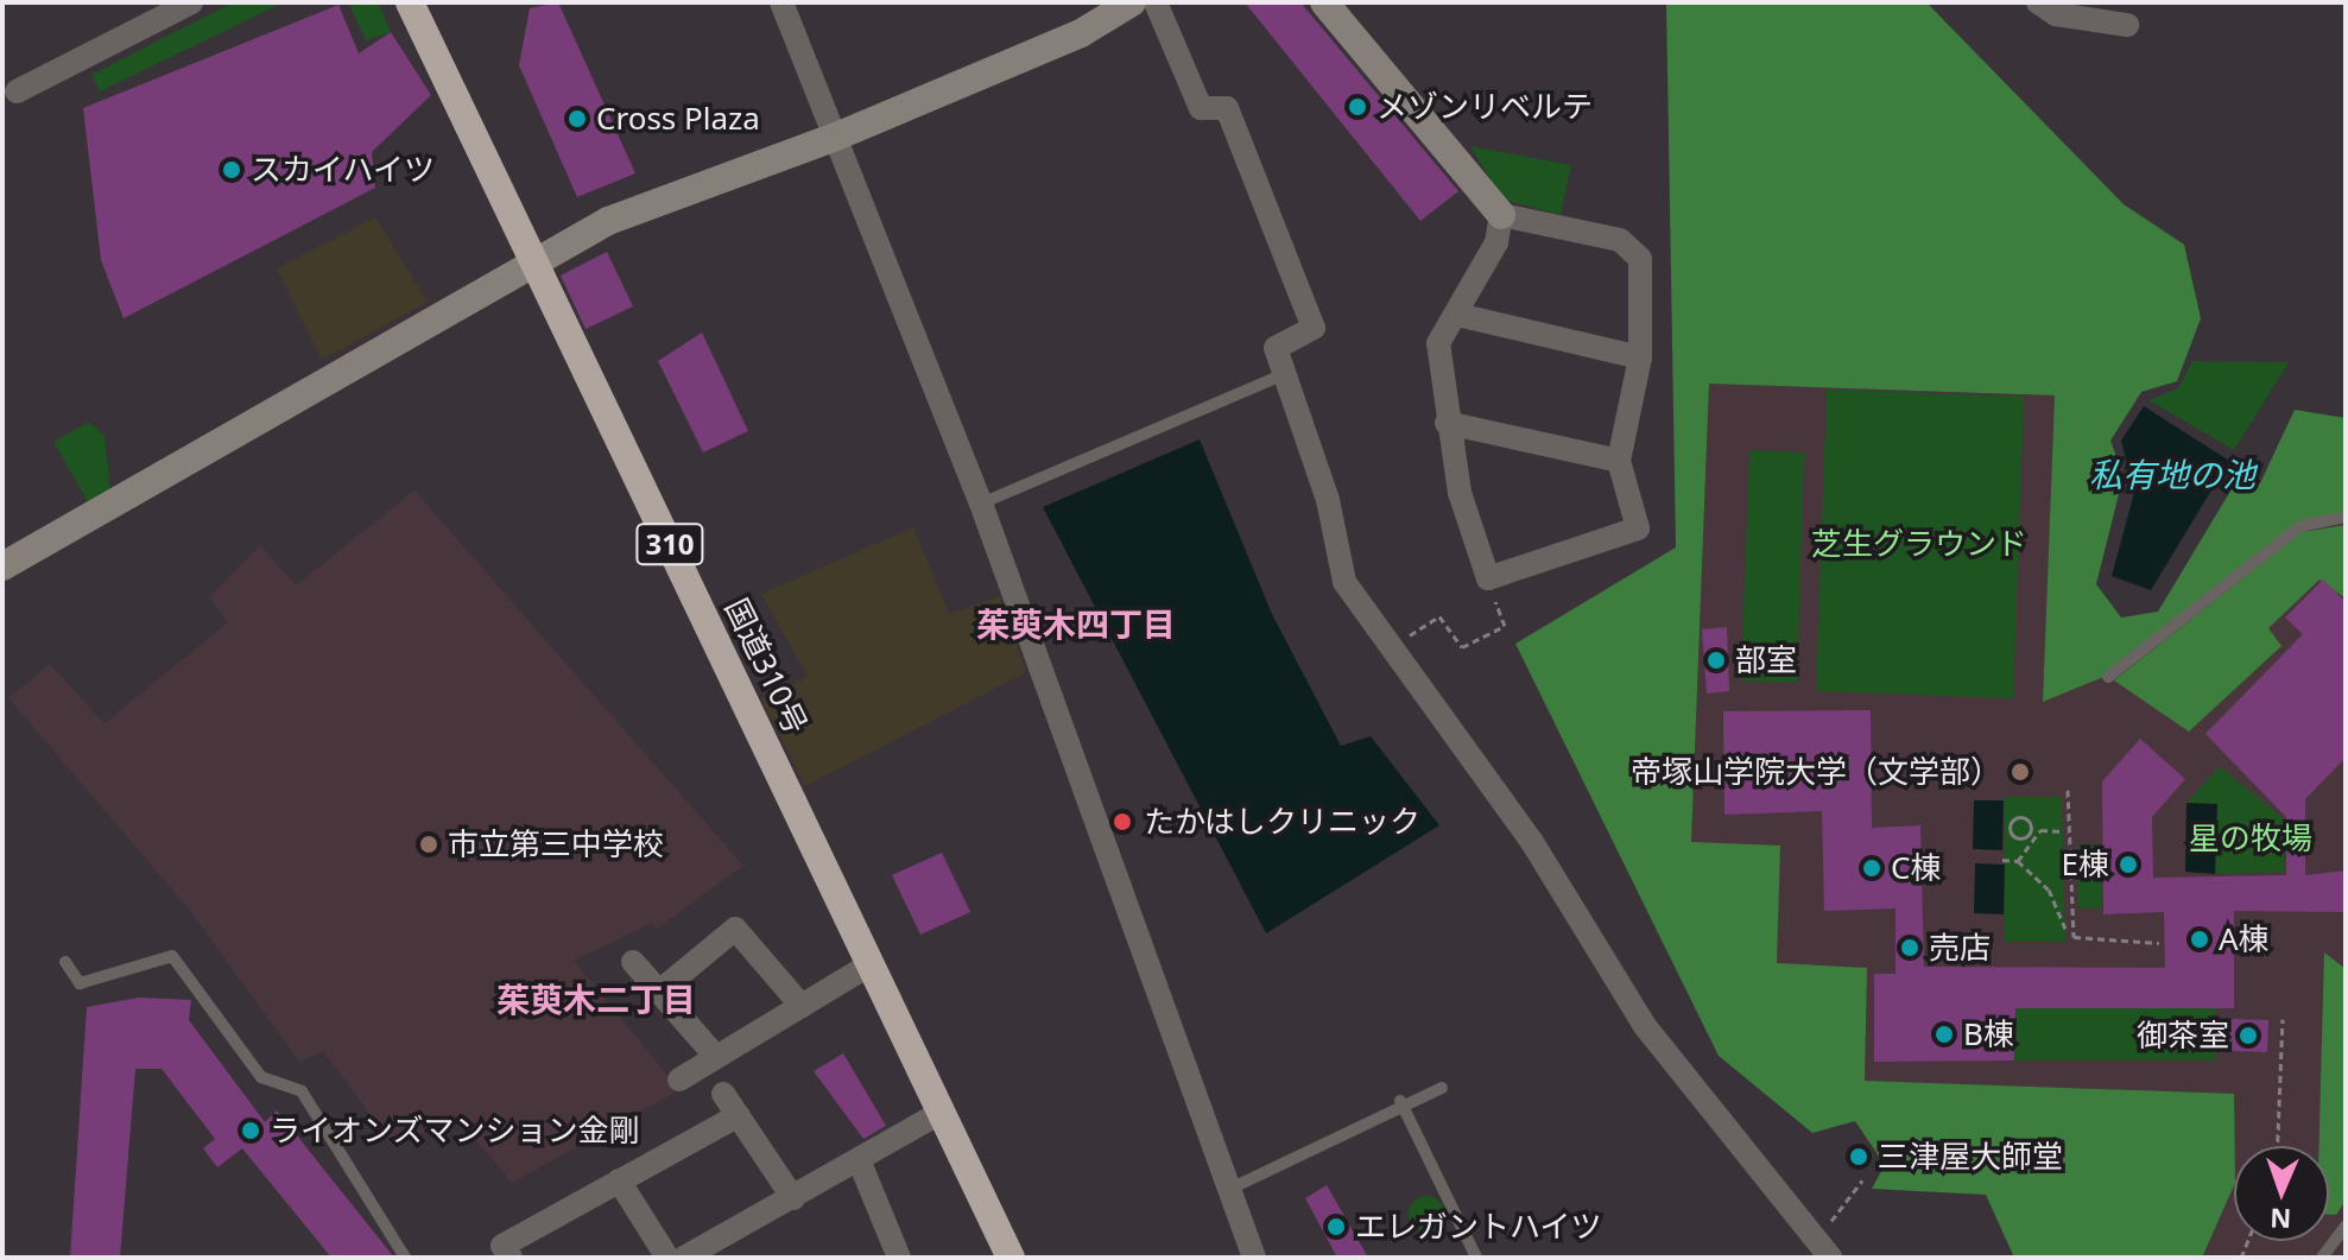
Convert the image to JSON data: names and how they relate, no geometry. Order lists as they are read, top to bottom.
{
  "streets": {
    "highway": ["310", "国道310号"]
  },
  "districts": ["茱萸木四丁目", "茱萸木二丁目"],
  "water": ["私有地の池"],
  "parks": ["芝生グラウンド", "星の牧場"],
  "places": [
    "メゾンリベルテ",
    "Cross Plaza",
    "スカイハイツ",
    "部室",
    "帝塚山学院大学（文学部）",
    "たかはしクリニック",
    "市立第三中学校",
    "E棟",
    "C棟",
    "A棟",
    "売店",
    "B棟",
    "御茶室",
    "ライオンズマンション金剛",
    "三津屋大師堂",
    "エレガントハイツ"
  ],
  "north": "bottom"
}
